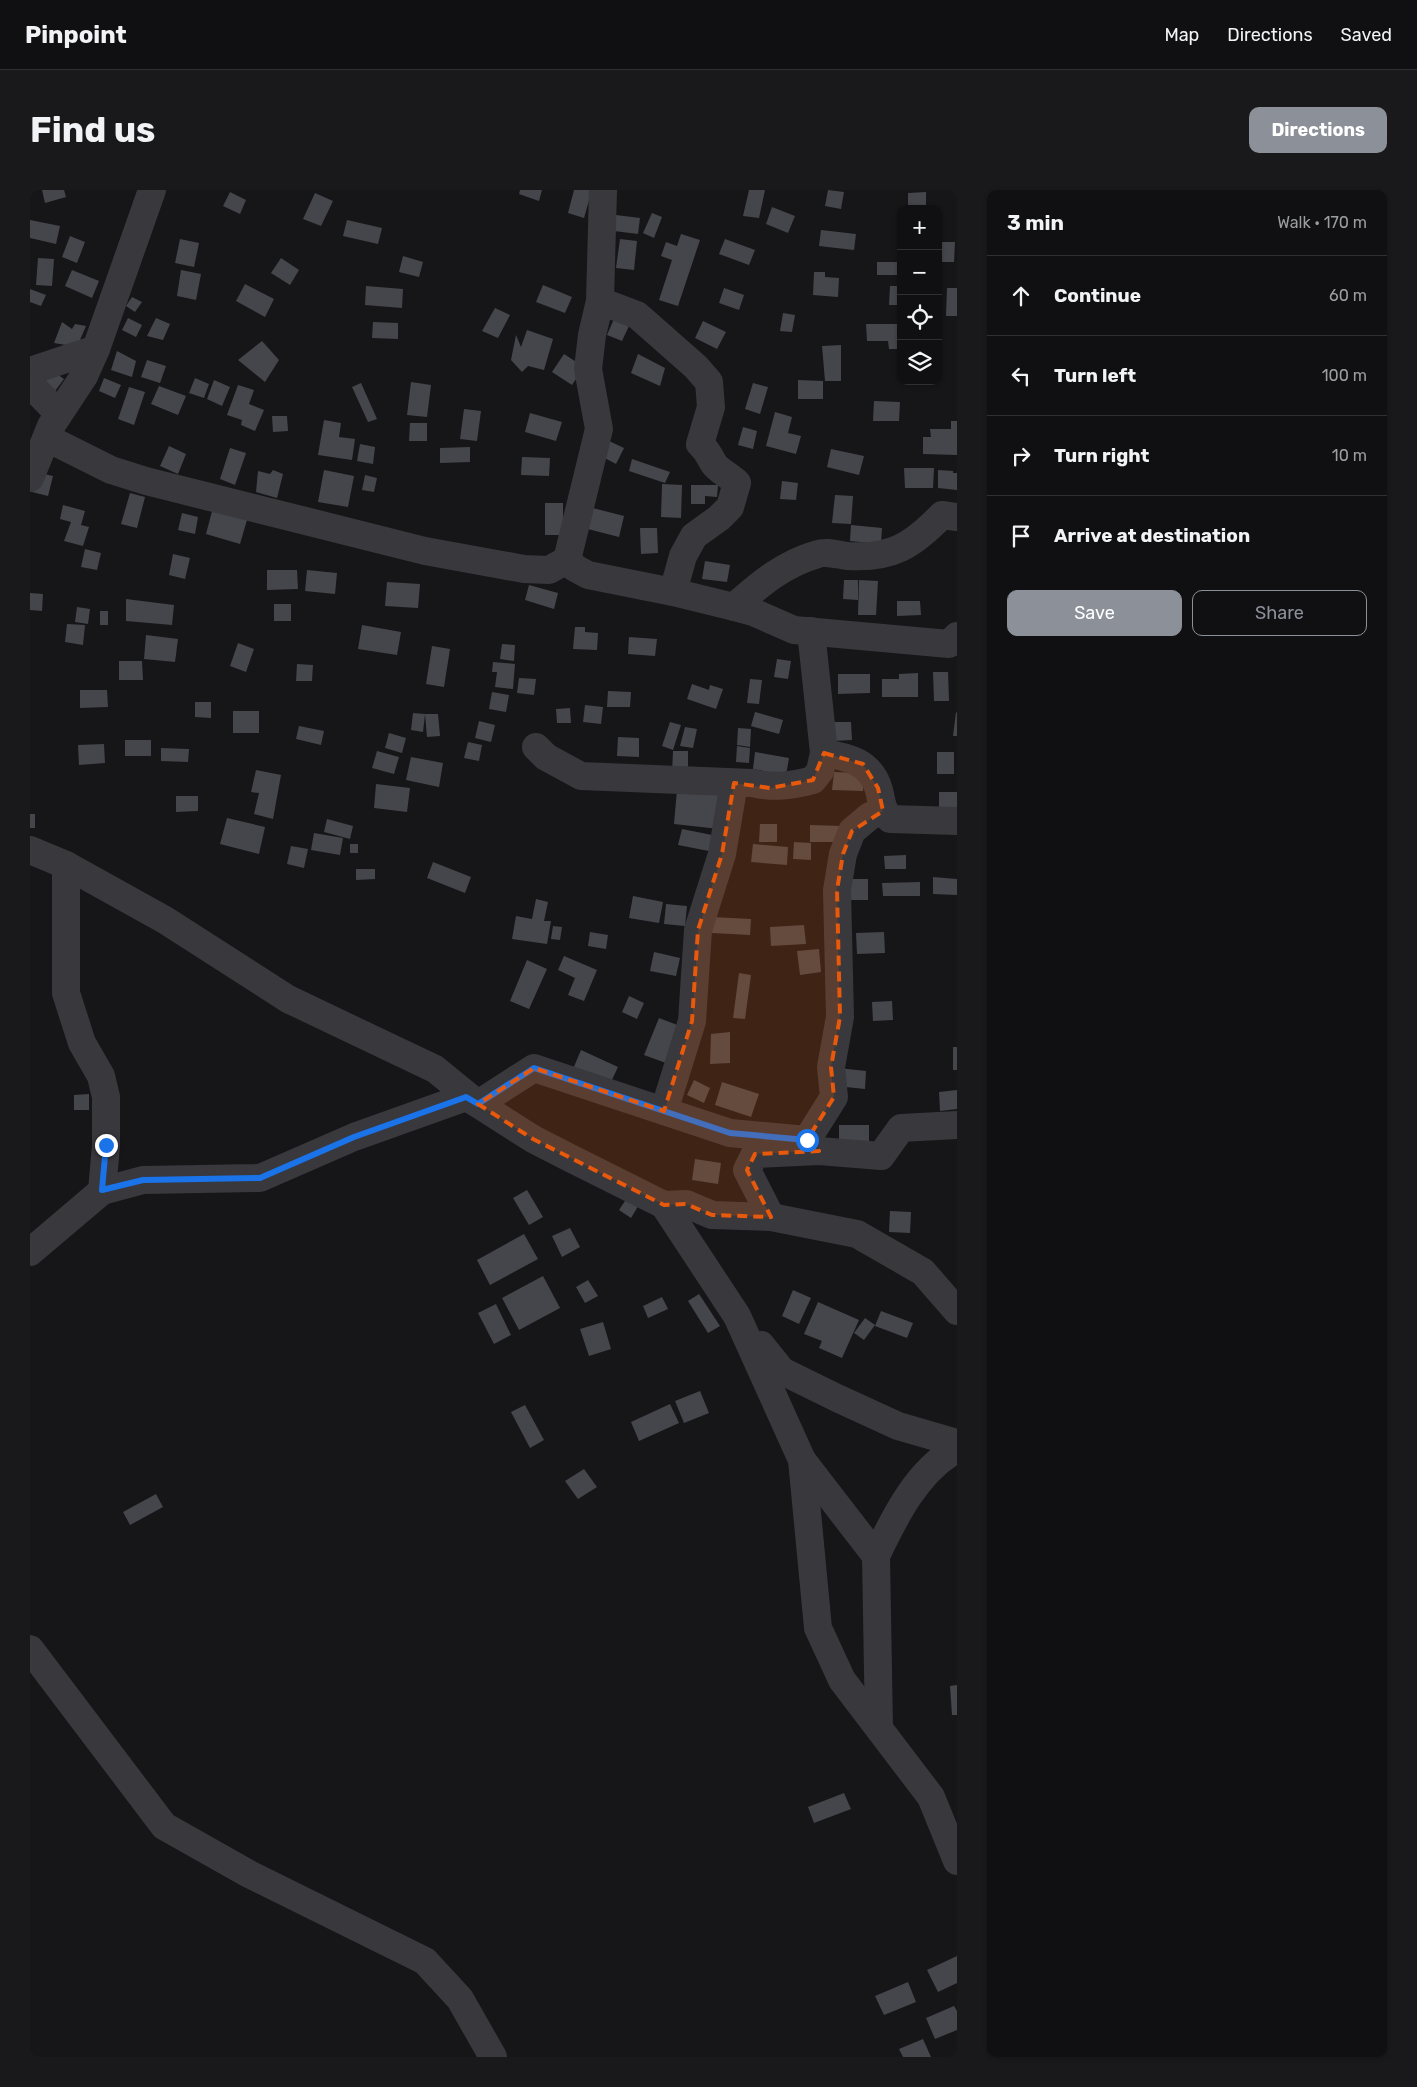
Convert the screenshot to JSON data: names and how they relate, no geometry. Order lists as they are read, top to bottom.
{
  "page": {
    "header": "Pinpoint",
    "nav": ["Map", "Directions", "Saved"],
    "buttons": [
      "Directions",
      ["Save", "Share"]
    ],
    "title": "Find us",
    "heading": ["3 min", "Walk · 170 m"],
    "map_buttons": ["+", "−"],
    "list": [
      ["Continue", "60 m"],
      ["Turn left", "100 m"],
      ["Turn right", "10 m"],
      "Arrive at destination"
    ]
  }
}
